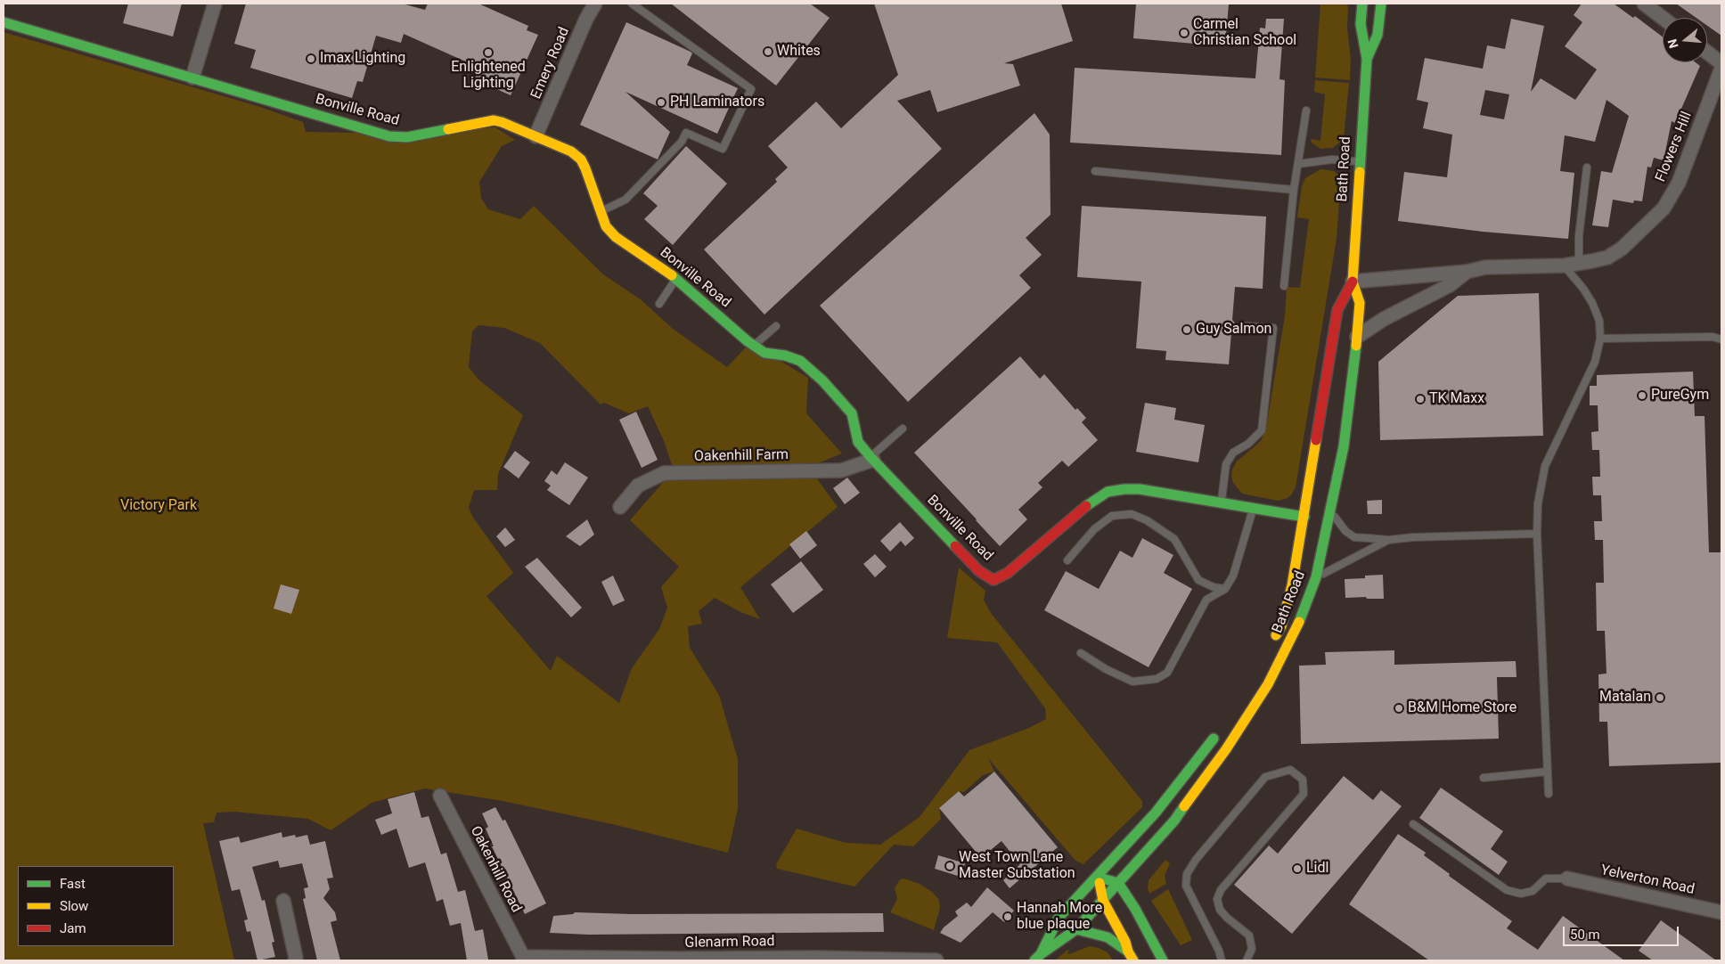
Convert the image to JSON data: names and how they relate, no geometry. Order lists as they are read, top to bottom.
{
  "streets": {
    "main road": ["Bonville Road", "Bath Road"],
    "street": [
      "Emery Road",
      "Flowers Hill",
      "Oakenhill Farm",
      "Oakenhill Road",
      "Yelverton Road",
      "Glenarm Road"
    ]
  },
  "crossings": [
    ["Emery Road", "Bonville Road"],
    ["Bonville Road", "Bath Road"],
    ["Bonville Road", "Oakenhill Farm"],
    ["Flowers Hill", "Bath Road"],
    ["Oakenhill Road", "Glenarm Road"]
  ],
  "parks": ["Victory Park"],
  "places": [
    "Carmel Christian School",
    "Whites",
    "Enlightened Lighting",
    "Imax Lighting",
    "PH Laminators",
    "Guy Salmon",
    "PureGym",
    "TK Maxx",
    "Matalan",
    "B&M Home Store",
    "West Town Lane Master Substation",
    "Lidl",
    "Hannah More blue plaque"
  ],
  "legend": ["Fast", "Slow", "Jam"],
  "scale_bar": "50 m",
  "north": "left"
}
